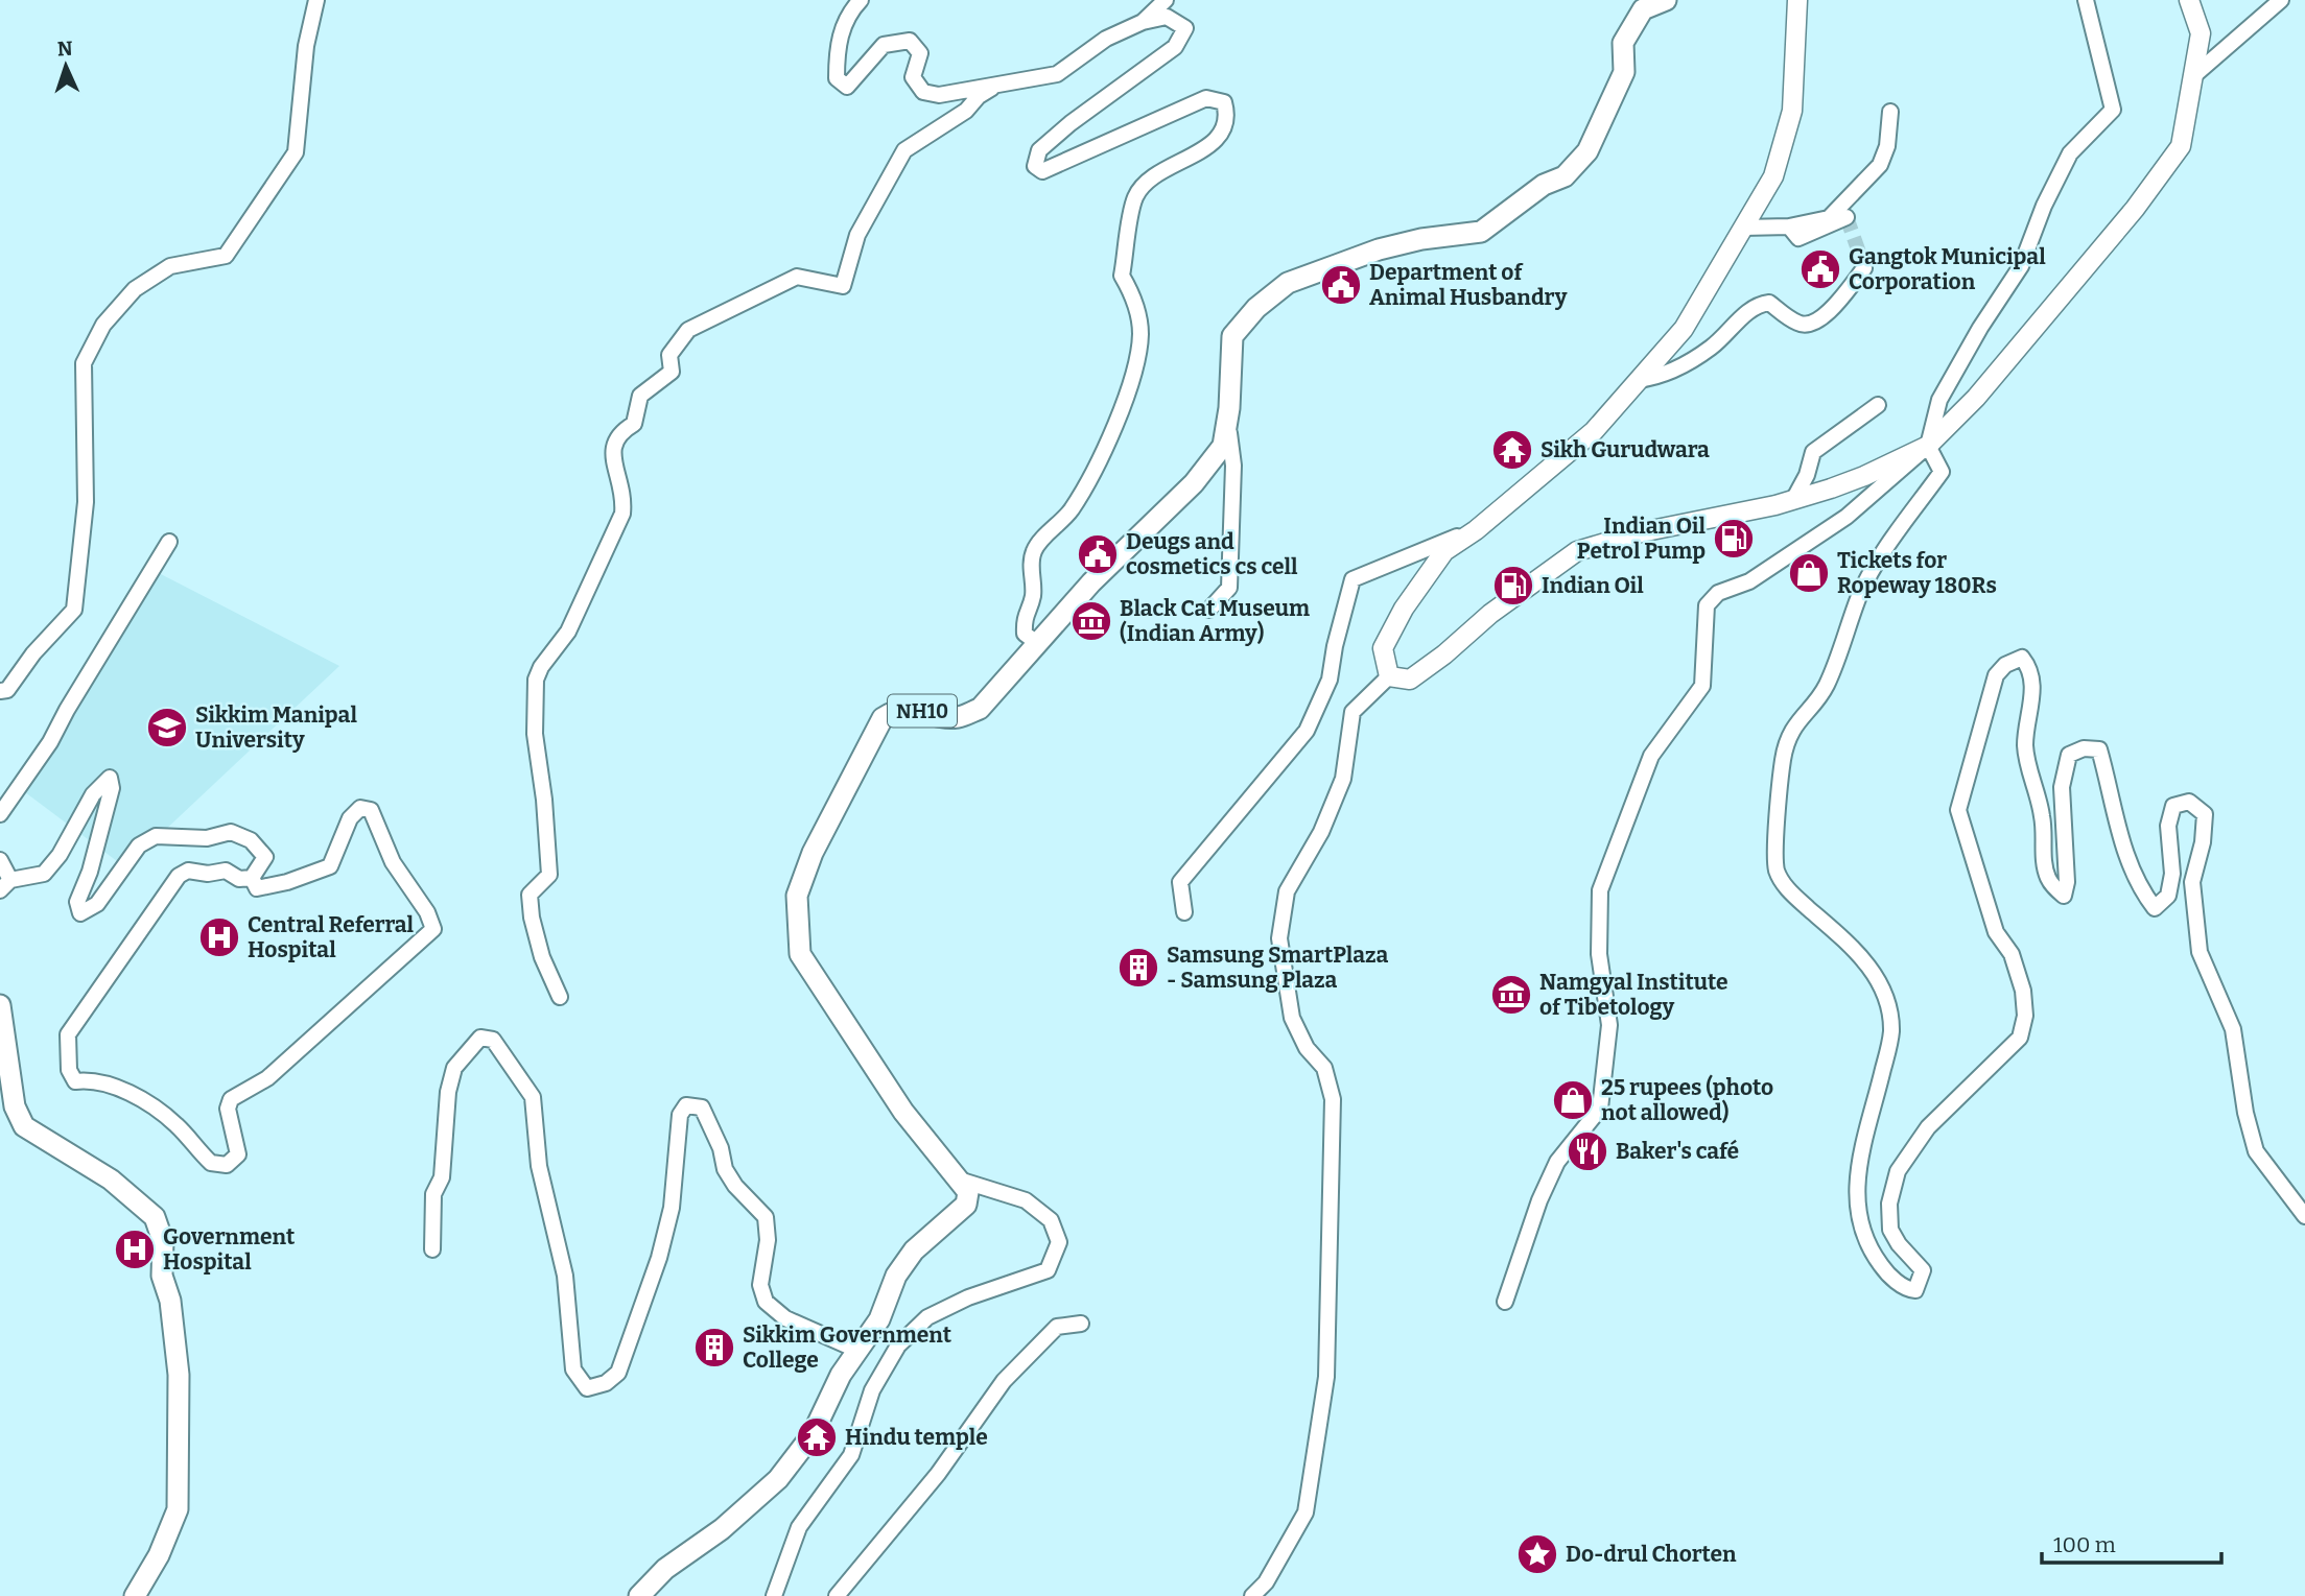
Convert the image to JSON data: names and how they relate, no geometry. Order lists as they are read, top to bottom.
{
  "streets": {
    "highway": ["NH10"]
  },
  "places": {
    "public building": ["Gangtok Municipal Corporation", "Department of Animal Husbandry", "Deugs and cosmetics cs cell"],
    "temple": ["Sikh Gurudwara", "Hindu temple"],
    "fuel station": ["Indian Oil Petrol Pump", "Indian Oil"],
    "shop": ["Tickets for Ropeway 180Rs", "25 rupees (photo not allowed)"],
    "museum": ["Black Cat Museum (Indian Army)", "Namgyal Institute of Tibetology"],
    "school or university": ["Sikkim Manipal University"],
    "hospital": ["Central Referral Hospital", "Government Hospital"],
    "building": ["Samsung SmartPlaza - Samsung Plaza", "Sikkim Government College"],
    "restaurant": ["Baker's café"],
    "place": ["Do-drul Chorten"]
  },
  "scale_bar": "100 m",
  "north": "top"
}
